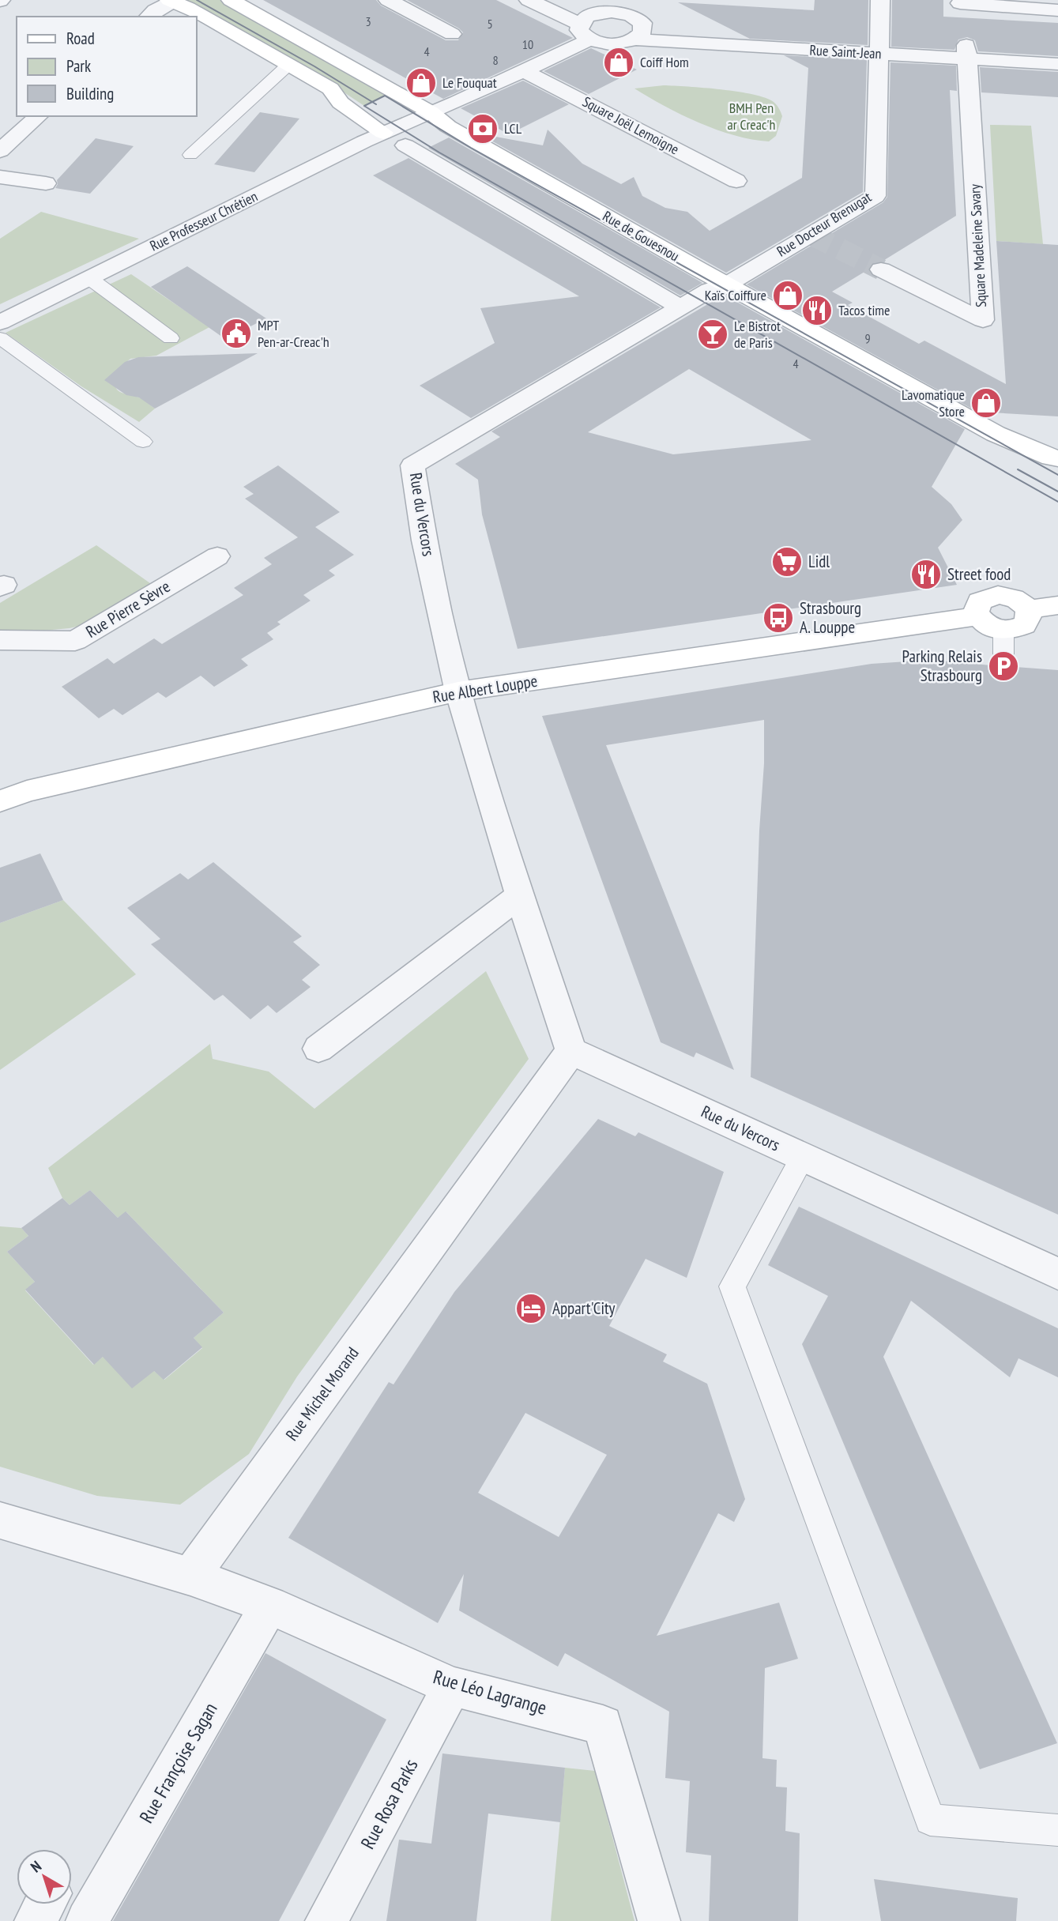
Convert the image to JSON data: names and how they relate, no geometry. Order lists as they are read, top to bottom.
{
  "streets": {
    "street": [
      "Rue Saint-Jean",
      "Square Joël Lemoigne",
      "Rue Professeur Chrétien",
      "Rue Docteur Brenugat",
      "Rue de Gouesnou",
      "Square Madeleine Savary",
      "Rue du Vercors",
      "Rue Pierre Sèvre",
      "Rue Albert Louppe",
      "Rue Michel Morand",
      "Rue Léo Lagrange",
      "Rue Françoise Sagan",
      "Rue Rosa Parks"
    ]
  },
  "crossings": [
    ["Rue Saint-Jean", "Rue Professeur Chrétien"],
    ["Rue Saint-Jean", "Rue Docteur Brenugat"],
    ["Rue Saint-Jean", "Square Madeleine Savary"],
    ["Square Joël Lemoigne", "Rue Professeur Chrétien"],
    ["Rue Professeur Chrétien", "Rue de Gouesnou"],
    ["Rue Docteur Brenugat", "Rue de Gouesnou"],
    ["Rue Docteur Brenugat", "Rue du Vercors"],
    ["Rue de Gouesnou", "Rue du Vercors"],
    ["Rue du Vercors", "Rue Albert Louppe"],
    ["Rue du Vercors", "Rue Michel Morand"],
    ["Rue Michel Morand", "Rue Léo Lagrange"],
    ["Rue Léo Lagrange", "Rue Françoise Sagan"],
    ["Rue Léo Lagrange", "Rue Rosa Parks"]
  ],
  "parks": ["BMH Pen ar Creac'h"],
  "places": {
    "shop": [
      "Coiff Hom",
      "Le Fouquat",
      "Kaïs Coiffure",
      "Lavomatique Store"
    ],
    "bank": ["LCL"],
    "restaurant": ["Tacos time", "Street food"],
    "public building": ["MPT Pen-ar-Creac'h"],
    "bar": ["Le Bistrot de Paris"],
    "supermarket": ["Lidl"],
    "bus stop": ["Strasbourg A. Louppe"],
    "parking": ["Parking Relais Strasbourg"],
    "hotel": ["Appart'City"]
  },
  "house_numbers": [
    "3",
    "5",
    "10",
    "4",
    "8",
    "9",
    "4"
  ],
  "legend": ["Road", "Park", "Building"],
  "north": "top left"
}
